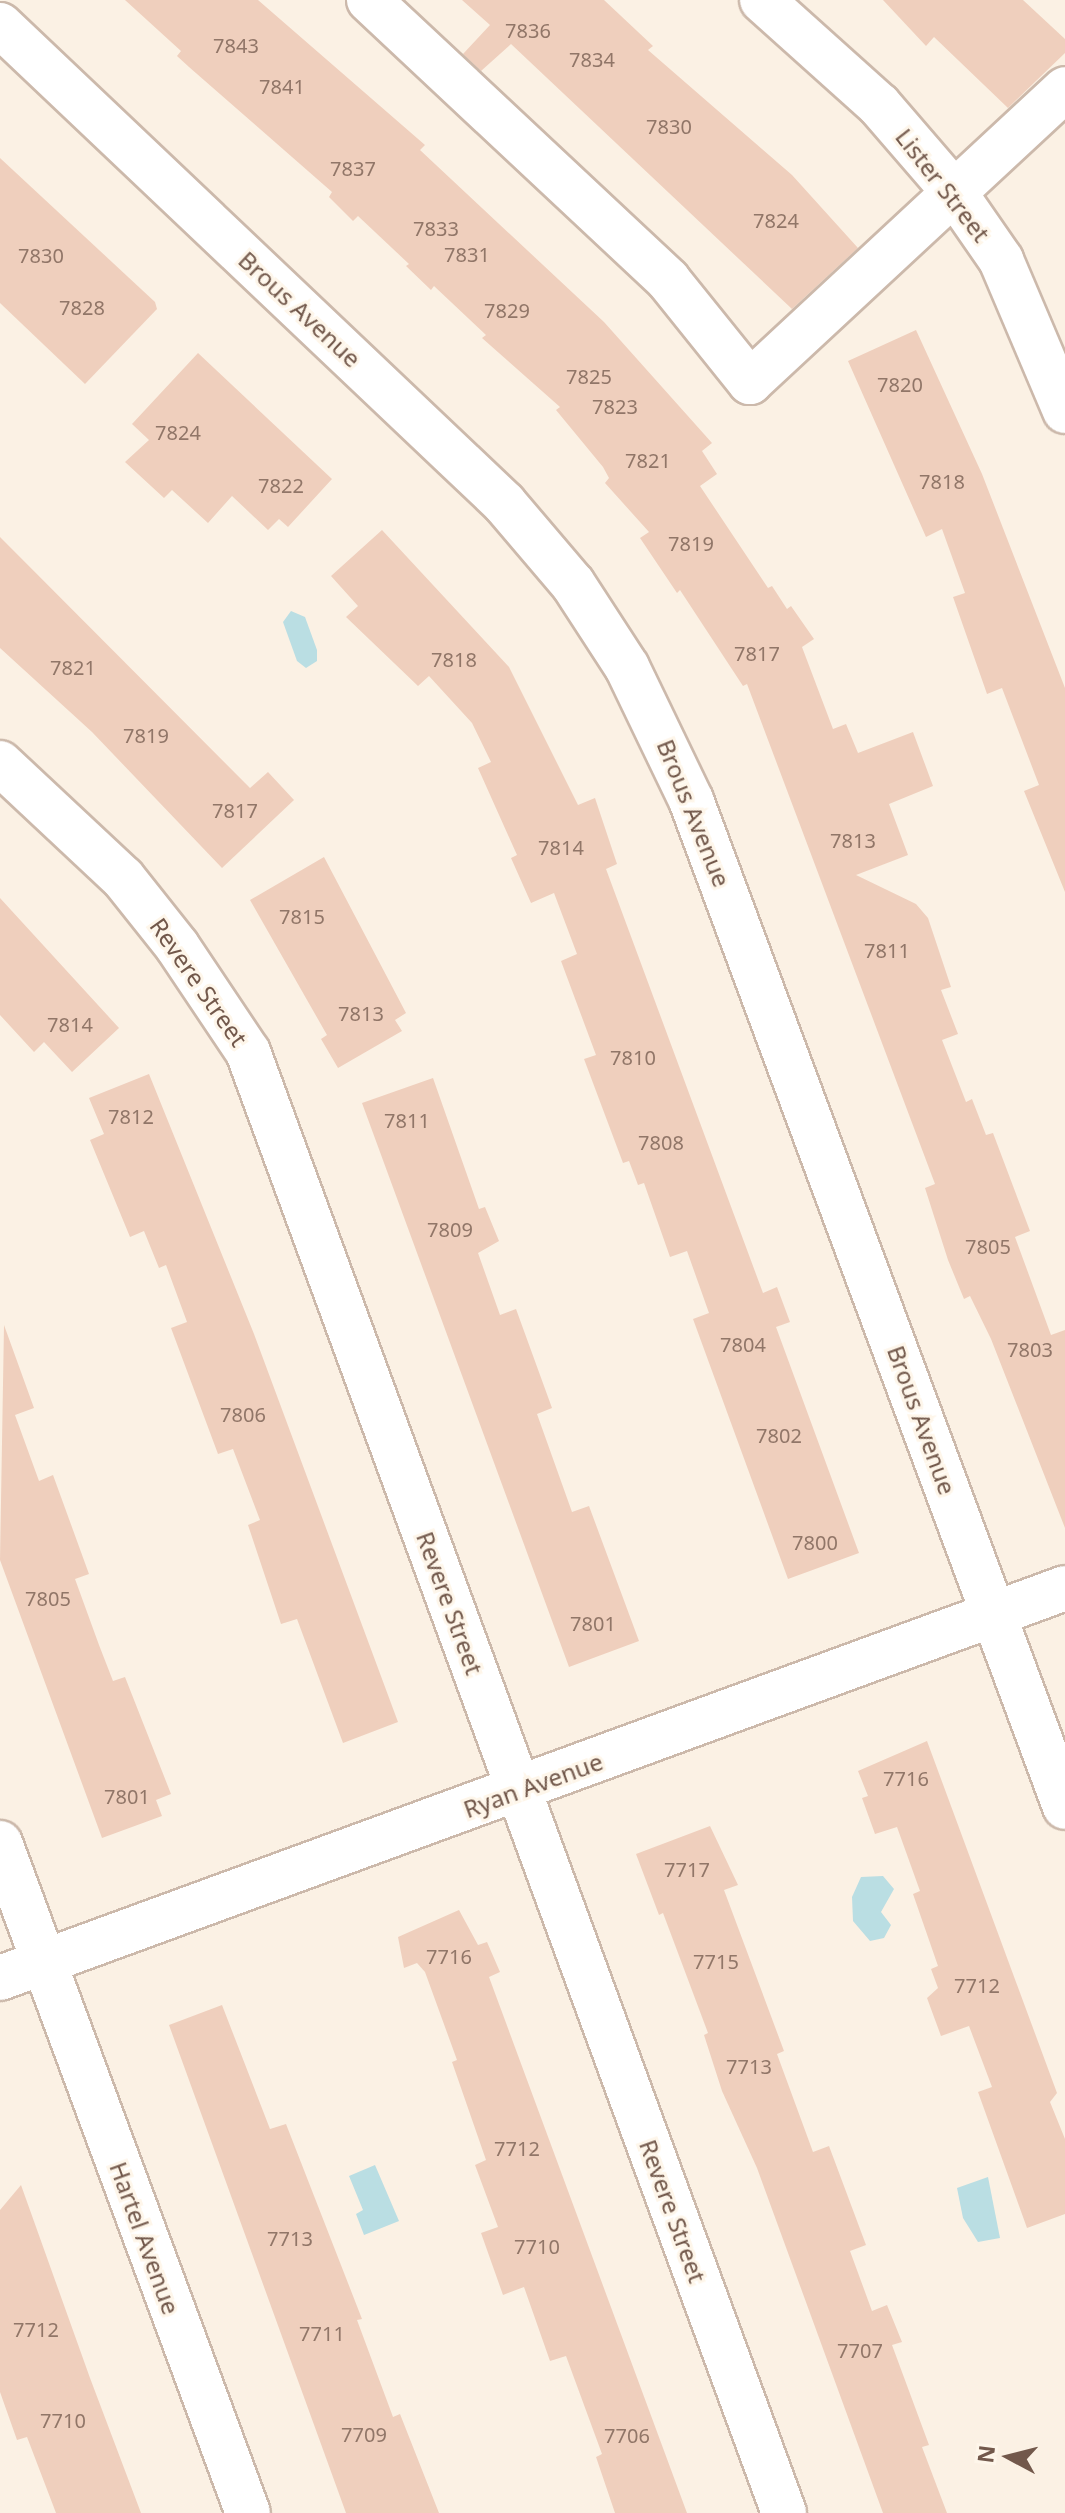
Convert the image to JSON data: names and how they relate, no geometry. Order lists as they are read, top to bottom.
{
  "streets": {
    "street": [
      "Lister Street",
      "Brous Avenue",
      "Revere Street",
      "Ryan Avenue",
      "Hartel Avenue"
    ]
  },
  "crossings": [
    ["Brous Avenue", "Ryan Avenue"],
    ["Revere Street", "Ryan Avenue"],
    ["Ryan Avenue", "Hartel Avenue"]
  ],
  "house_numbers": [
    "7836",
    "7843",
    "7834",
    "7841",
    "7830",
    "7837",
    "7824",
    "7833",
    "7831",
    "7830",
    "7828",
    "7829",
    "7825",
    "7820",
    "7823",
    "7824",
    "7821",
    "7818",
    "7822",
    "7819",
    "7817",
    "7818",
    "7821",
    "7819",
    "7817",
    "7813",
    "7814",
    "7815",
    "7811",
    "7813",
    "7814",
    "7810",
    "7812",
    "7811",
    "7808",
    "7809",
    "7805",
    "7804",
    "7803",
    "7806",
    "7802",
    "7800",
    "7805",
    "7801",
    "7716",
    "7801",
    "7717",
    "7716",
    "7715",
    "7712",
    "7713",
    "7712",
    "7713",
    "7710",
    "7712",
    "7711",
    "7707",
    "7710",
    "7709",
    "7706"
  ],
  "north": "left"
}
